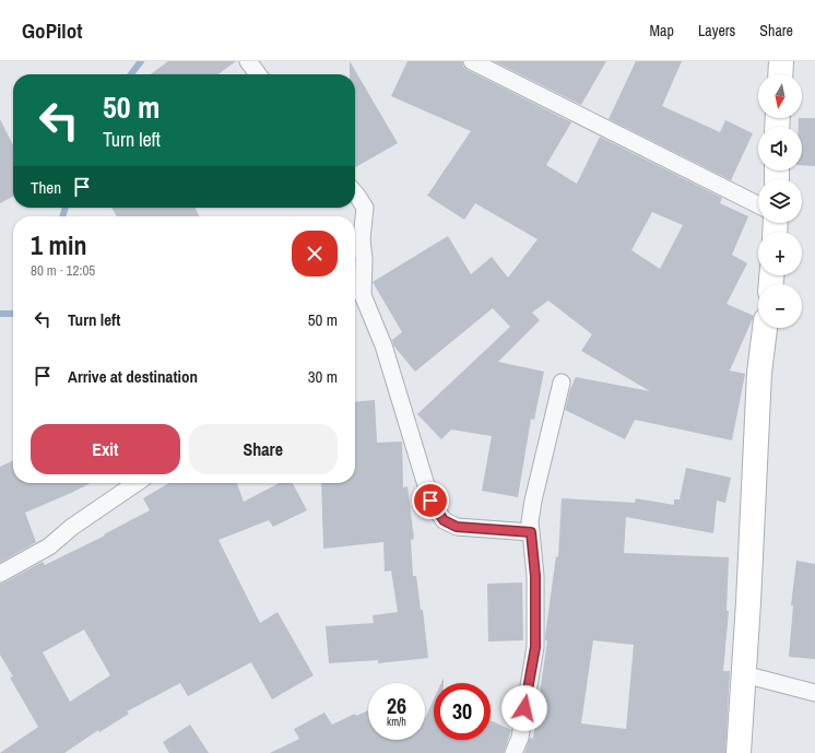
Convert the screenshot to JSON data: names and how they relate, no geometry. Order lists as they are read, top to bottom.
{
  "north": "bottom",
  "page": {
    "header": "GoPilot",
    "nav": ["Map", "Layers", "Share"],
    "map_buttons": ["+", "−"],
    "turn": ["50 m", "Turn left"],
    "then": "Then",
    "heading": ["1 min", "80 m · 12:05"],
    "list": [
      {
        "name": "Turn left",
        "value": "50 m"
      },
      {
        "name": "Arrive at destination",
        "value": "30 m"
      }
    ],
    "buttons": ["Exit", "Share"],
    "speed": "26 km/h",
    "limit": "30"
  }
}
